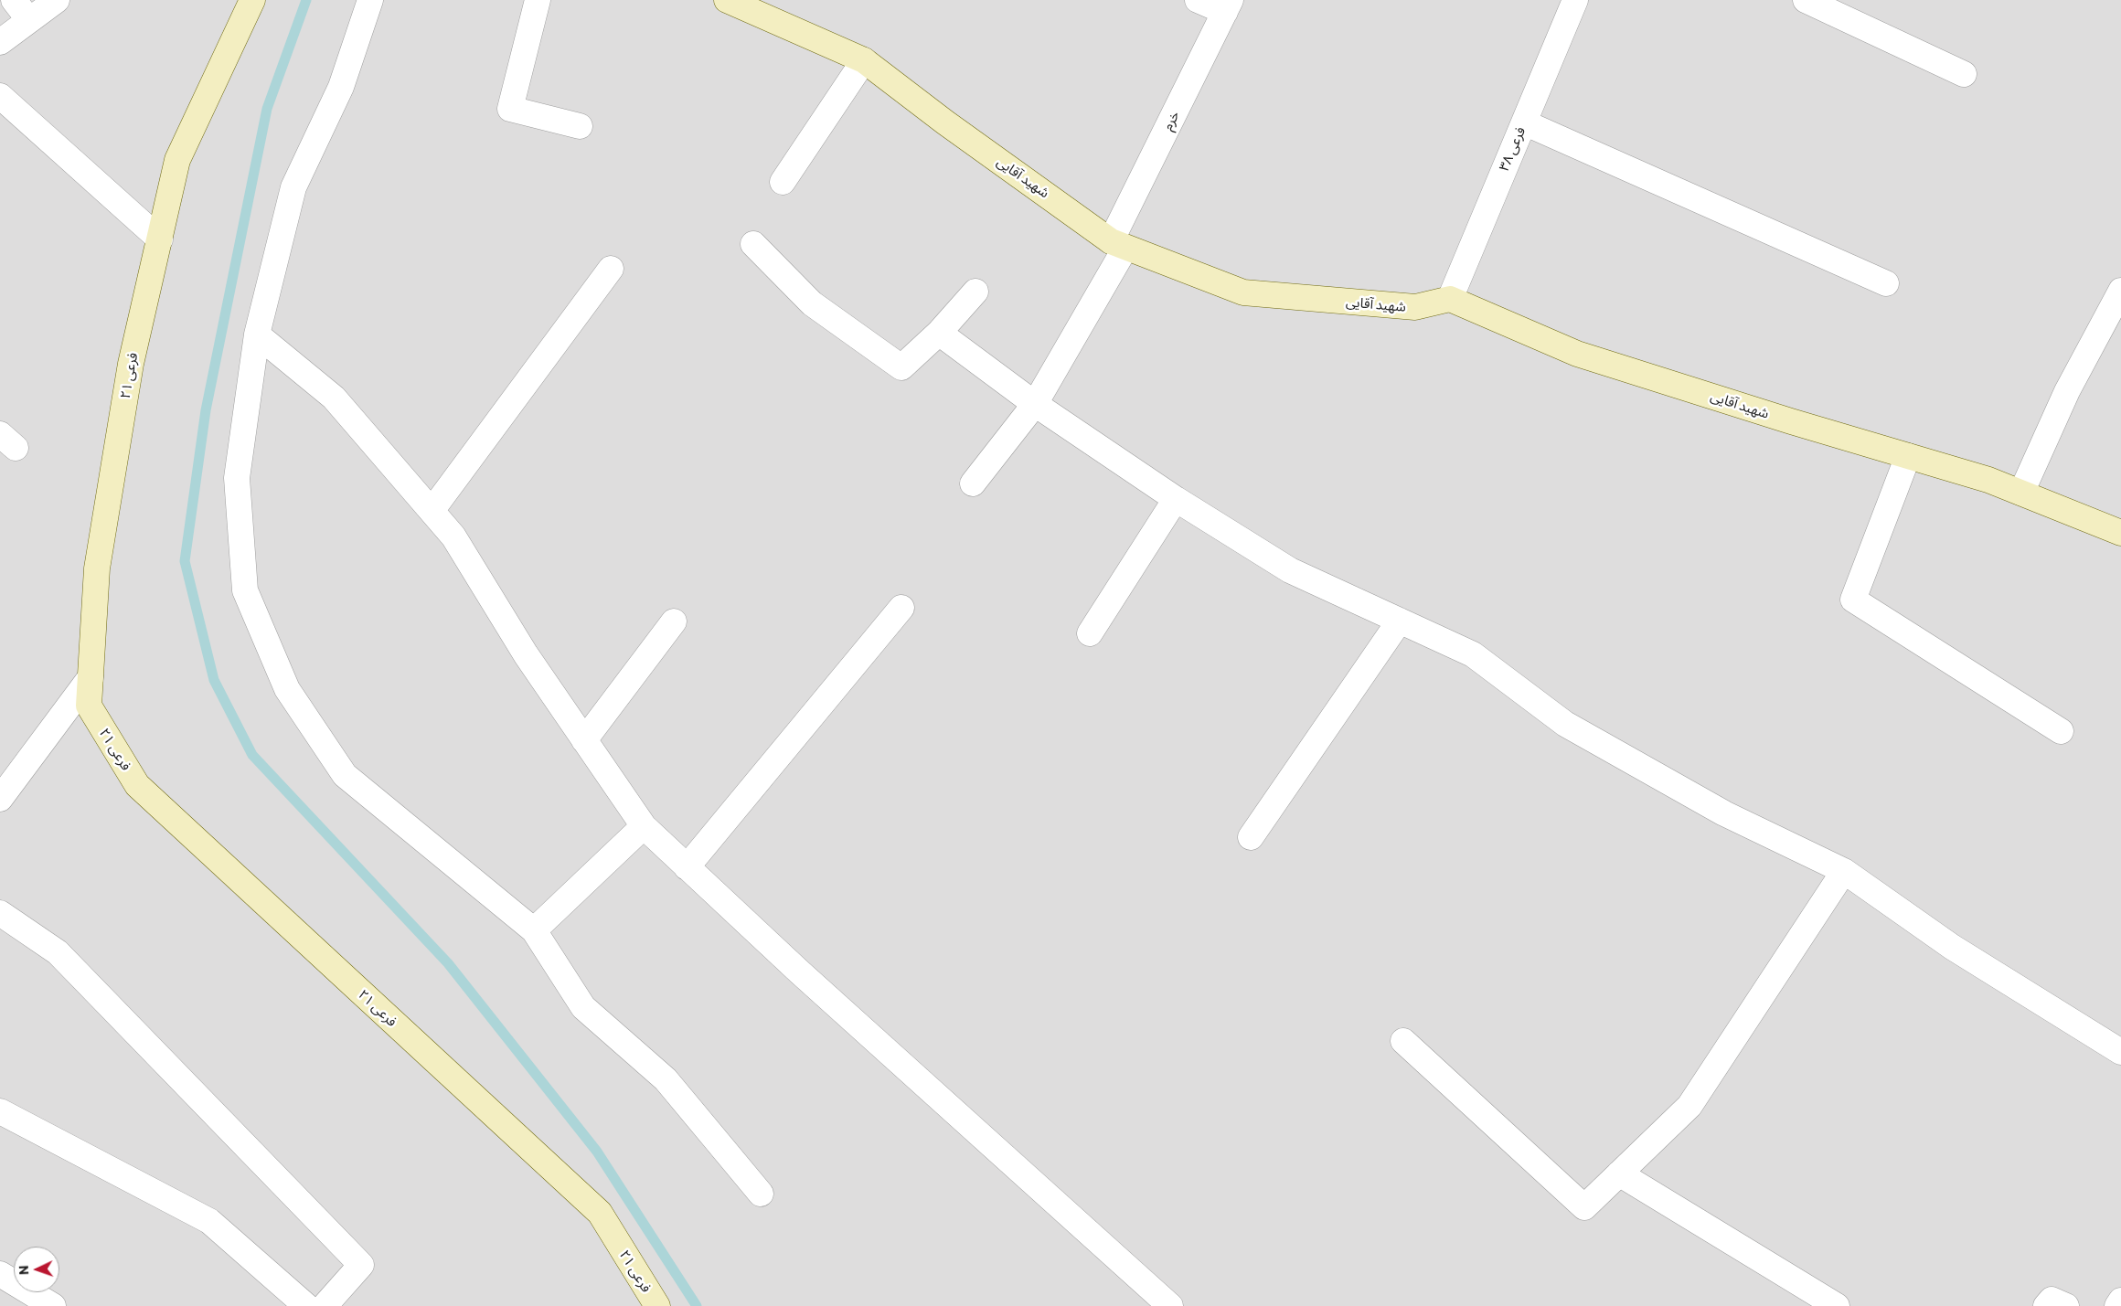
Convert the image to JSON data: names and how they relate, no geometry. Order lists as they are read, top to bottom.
{
  "streets": {
    "street": [
      "خرم",
      "فرعی ۳۸",
      "شهید آقایی",
      "فرعی ۲۱"
    ]
  },
  "crossings": [
    ["خرم", "شهید آقایی"],
    ["فرعی ۳۸", "شهید آقایی"]
  ],
  "north": "left"
}
